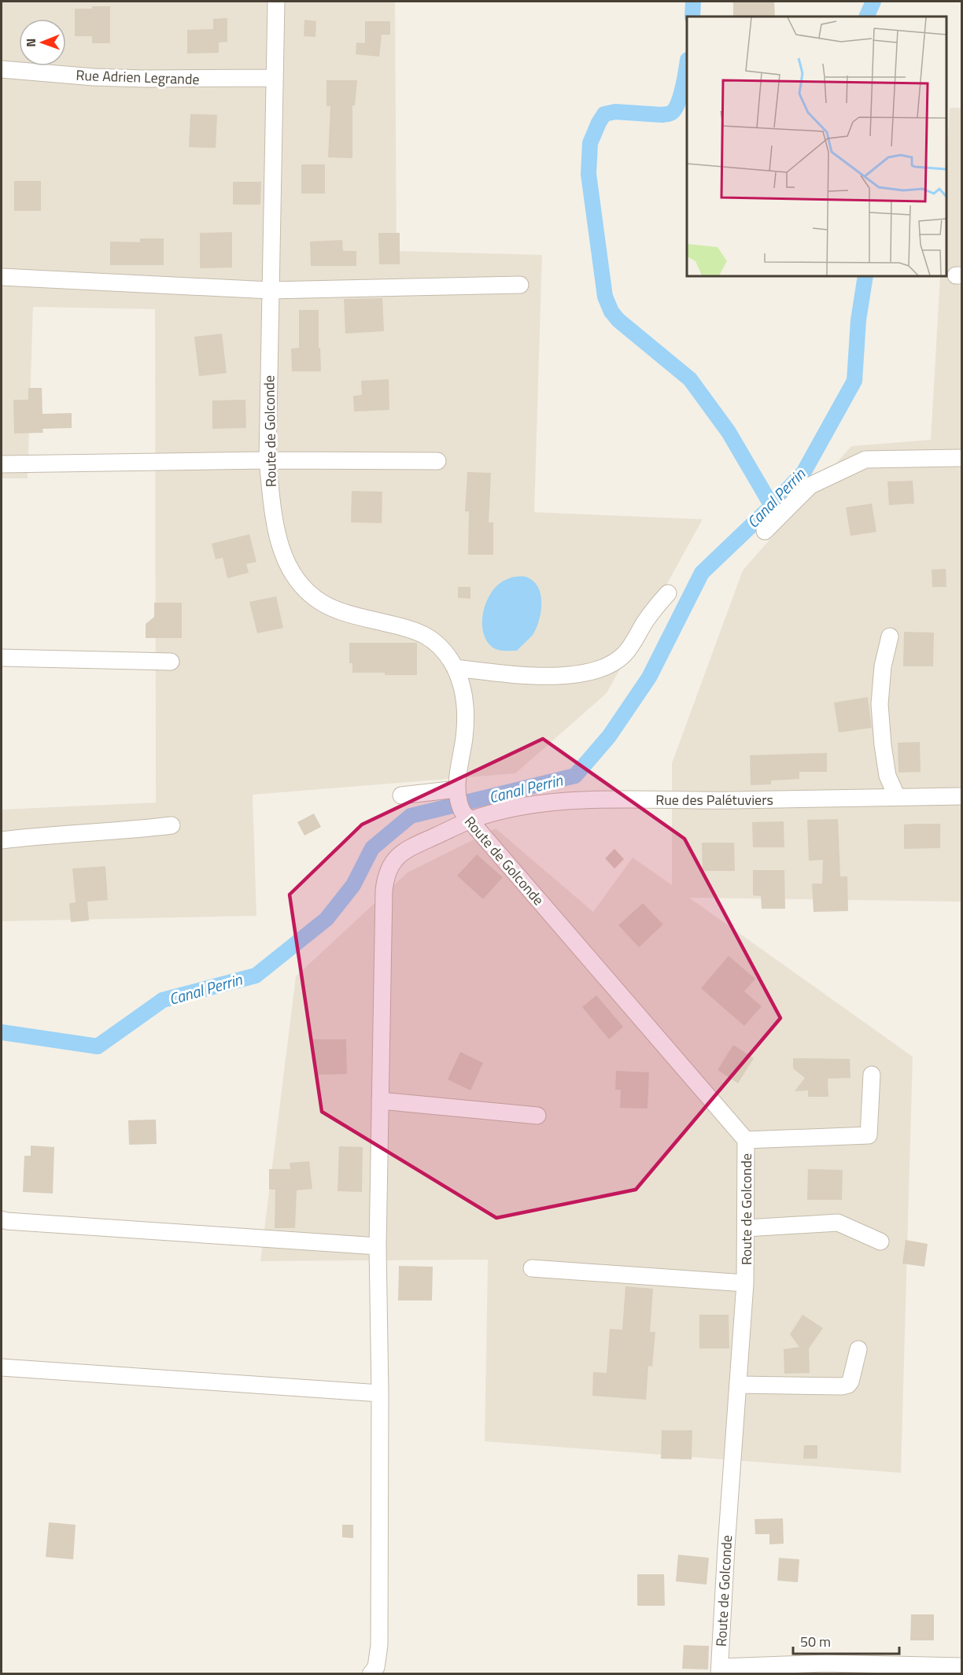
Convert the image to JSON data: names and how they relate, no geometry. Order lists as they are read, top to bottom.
{
  "streets": {
    "street": ["Rue Adrien Legrande", "Route de Golconde", "Rue des Palétuviers"]
  },
  "crossings": [
    ["Rue Adrien Legrande", "Route de Golconde"],
    ["Route de Golconde", "Rue des Palétuviers"]
  ],
  "water": ["Canal Perrin"],
  "scale_bar": "50 m",
  "north": "left"
}
